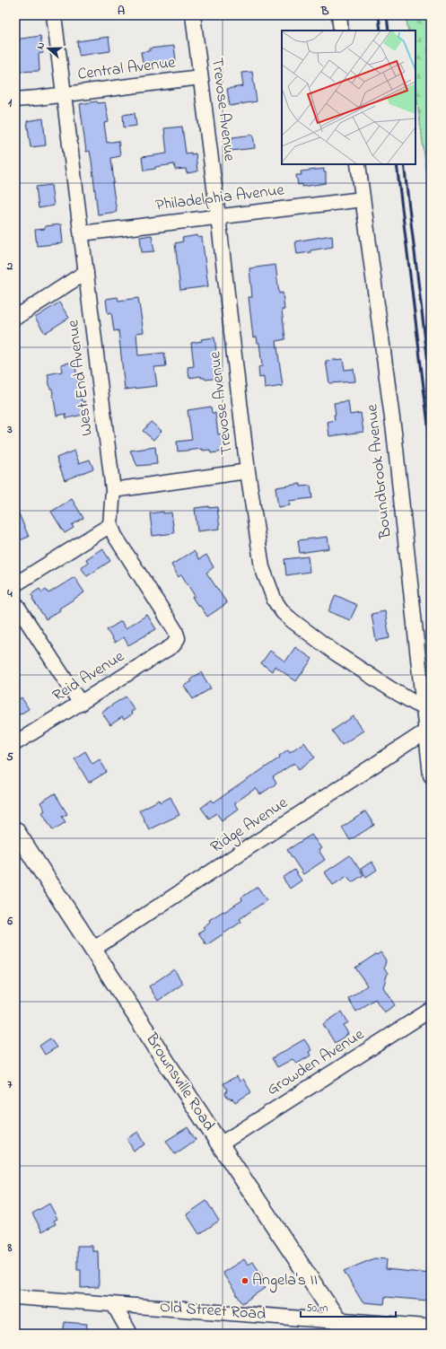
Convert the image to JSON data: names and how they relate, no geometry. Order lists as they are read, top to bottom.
{
  "streets": {
    "street": [
      "Central Avenue",
      "Trevose Avenue",
      "Philadelphia Avenue",
      "West End Avenue",
      "Boundbrook Avenue",
      "Reid Avenue",
      "Ridge Avenue",
      "Growden Avenue",
      "Brownsville Road",
      "Old Street Road"
    ]
  },
  "crossings": [
    ["Central Avenue", "Trevose Avenue"],
    ["Central Avenue", "West End Avenue"],
    ["Trevose Avenue", "Philadelphia Avenue"],
    ["Trevose Avenue", "Boundbrook Avenue"],
    ["Philadelphia Avenue", "West End Avenue"],
    ["Philadelphia Avenue", "Boundbrook Avenue"],
    ["West End Avenue", "Reid Avenue"],
    ["Boundbrook Avenue", "Ridge Avenue"],
    ["Ridge Avenue", "Brownsville Road"],
    ["Growden Avenue", "Brownsville Road"],
    ["Brownsville Road", "Old Street Road"]
  ],
  "places": ["Angela's II"],
  "scale_bar": "50 m",
  "north": "left",
  "grid": {
    "columns": ["A", "B"],
    "rows": [
      "1",
      "2",
      "3",
      "4",
      "5",
      "6",
      "7",
      "8"
    ]
  }
}
